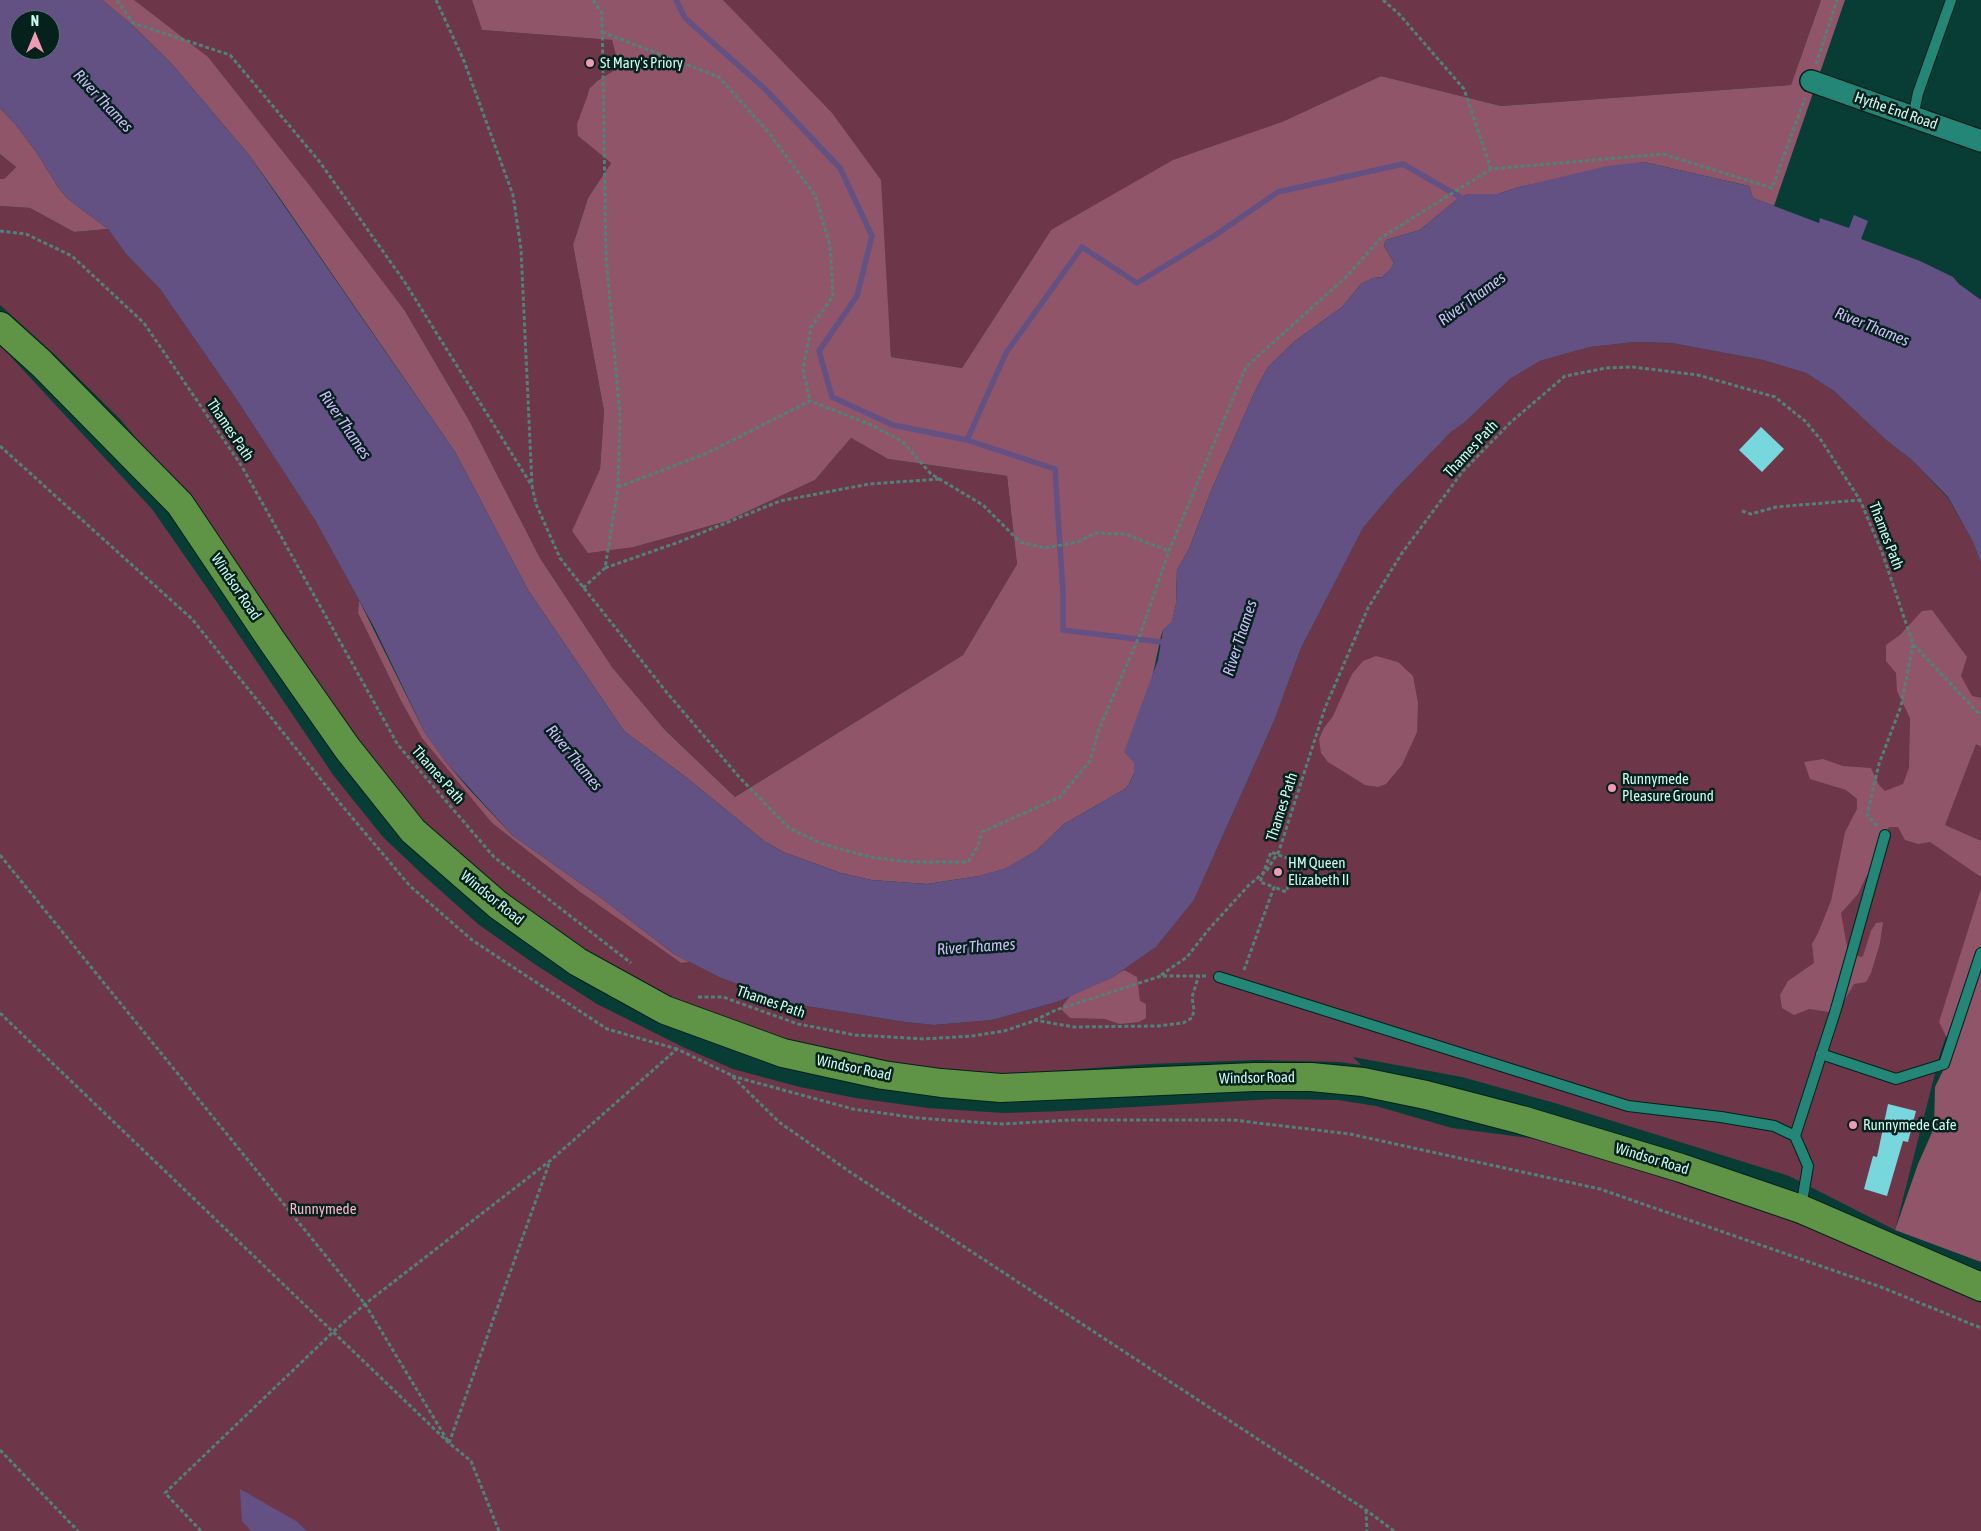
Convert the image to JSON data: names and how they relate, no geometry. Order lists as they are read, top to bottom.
{
  "streets": {
    "main road": ["Windsor Road"],
    "street": ["Hythe End Road"],
    "path": ["Thames Path"]
  },
  "water": ["River Thames"],
  "parks": ["Runnymede"],
  "places": [
    "St Mary's Priory",
    "Runnymede Pleasure Ground",
    "HM Queen Elizabeth II",
    "Runnymede Cafe"
  ],
  "north": "top"
}
